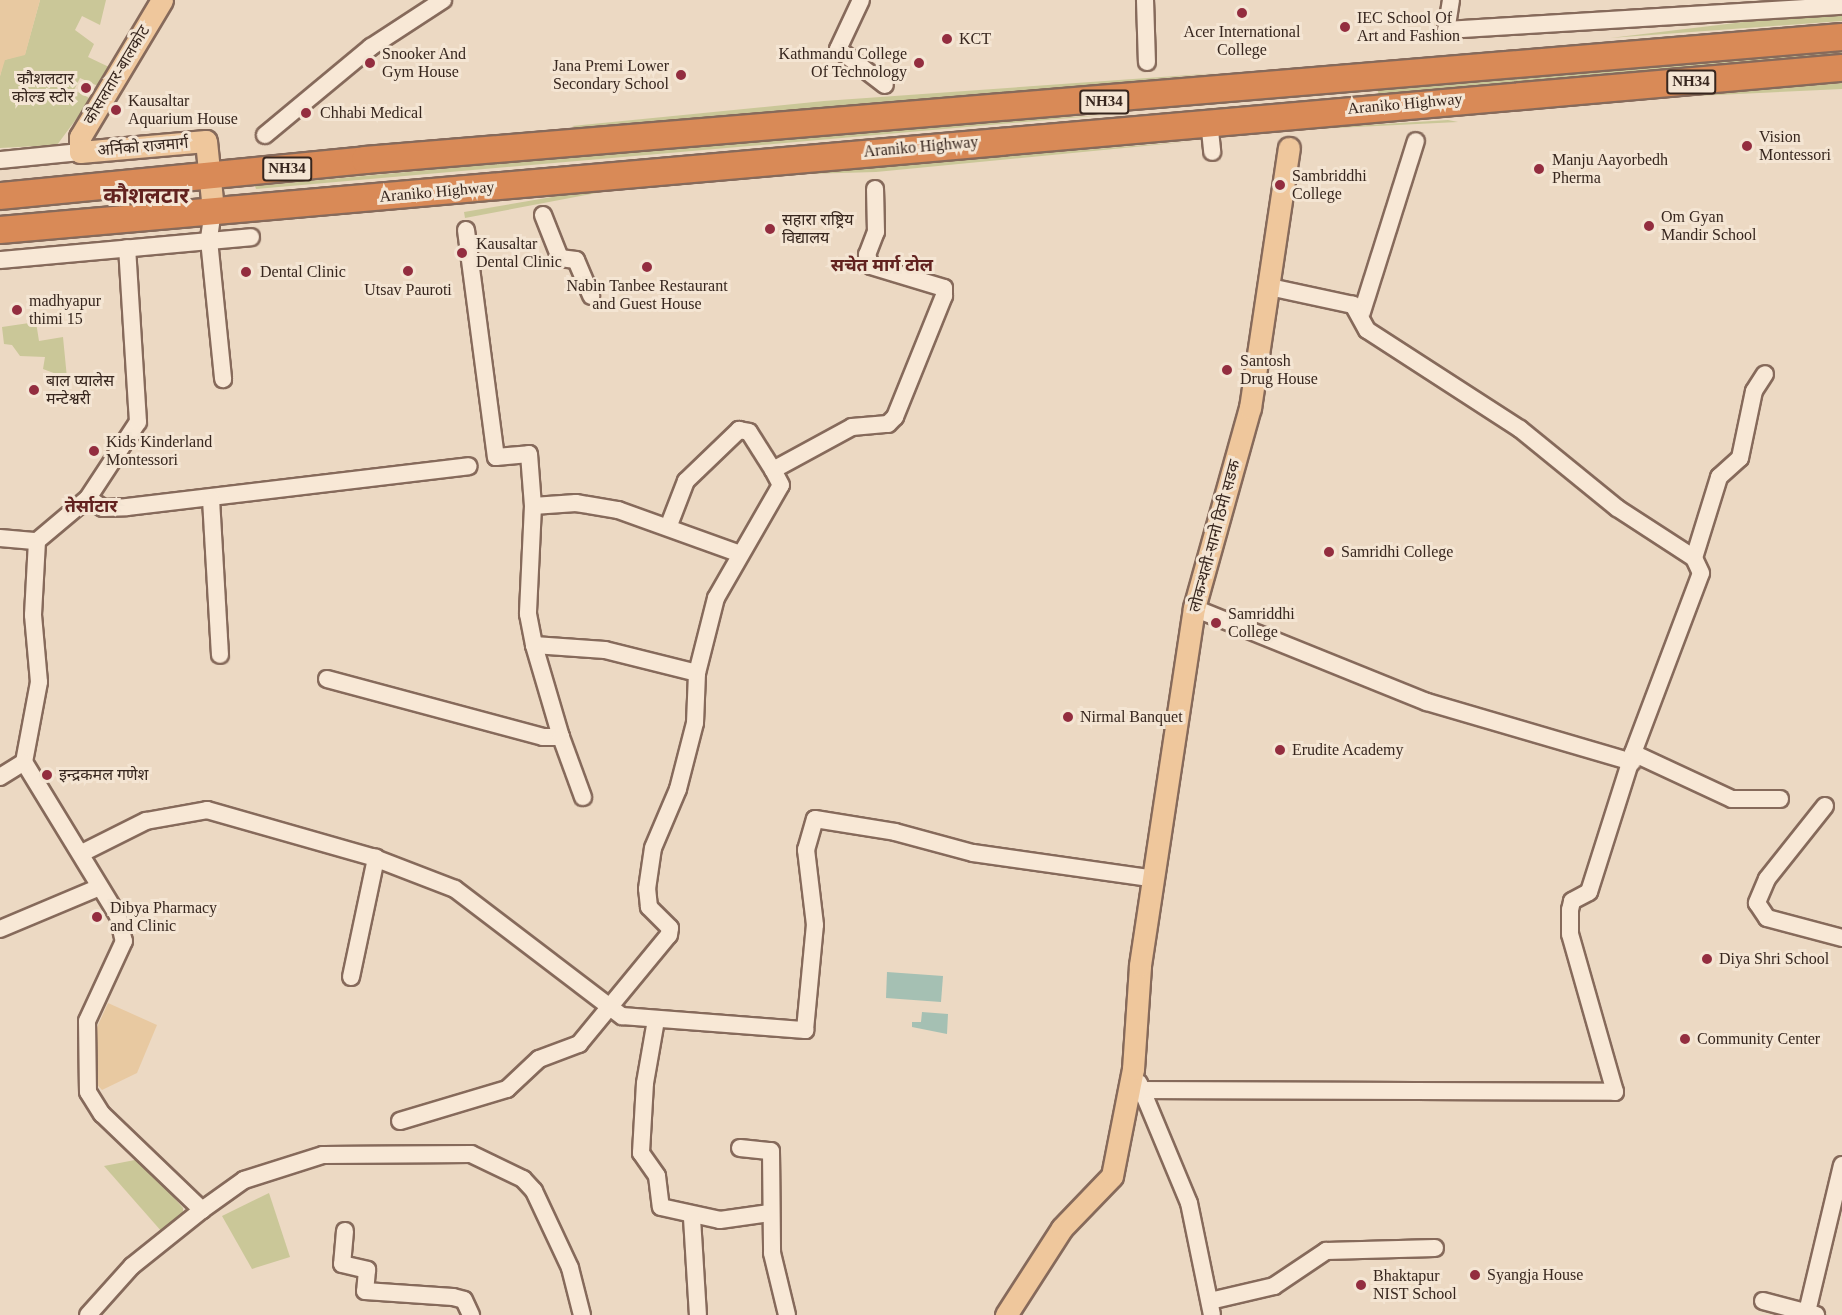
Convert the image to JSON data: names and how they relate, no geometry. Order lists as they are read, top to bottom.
{
  "streets": {
    "highway": ["NH34", "Araniko Highway"],
    "main road": ["कौसलतार-बालकोट", "अर्निको राजमार्ग", "लोकन्थली-सानो ठिमी सडक"]
  },
  "crossings": [
    ["कौसलतार-बालकोट", "अर्निको राजमार्ग"],
    ["Araniko Highway", "अर्निको राजमार्ग"]
  ],
  "districts": ["कौशलटार", "सचेत मार्ग टोल", "तेर्साटार"],
  "places": [
    "Acer International College",
    "IEC School Of Art and Fashion",
    "KCT",
    "Snooker And Gym House",
    "Kathmandu College Of Technology",
    "Jana Premi Lower Secondary School",
    "कौशलटार कोल्ड स्टोर",
    "Kausaltar Aquarium House",
    "Chhabi Medical",
    "Vision Montessori",
    "Manju Aayorbedh Pherma",
    "Sambriddhi College",
    "Om Gyan Mandir School",
    "सहारा राष्ट्रिय विद्यालय",
    "Kausaltar Dental Clinic",
    "Nabin Tanbee Restaurant and Guest House",
    "Utsav Pauroti",
    "Dental Clinic",
    "madhyapur thimi 15",
    "Santosh Drug House",
    "बाल प्यालेस मन्टेश्वरी",
    "Kids Kinderland Montessori",
    "Samridhi College",
    "Samriddhi College",
    "Nirmal Banquet",
    "Erudite Academy",
    "इन्द्रकमल गणेश",
    "Dibya Pharmacy and Clinic",
    "Diya Shri School",
    "Community Center",
    "Syangja House",
    "Bhaktapur NIST School"
  ]
}
